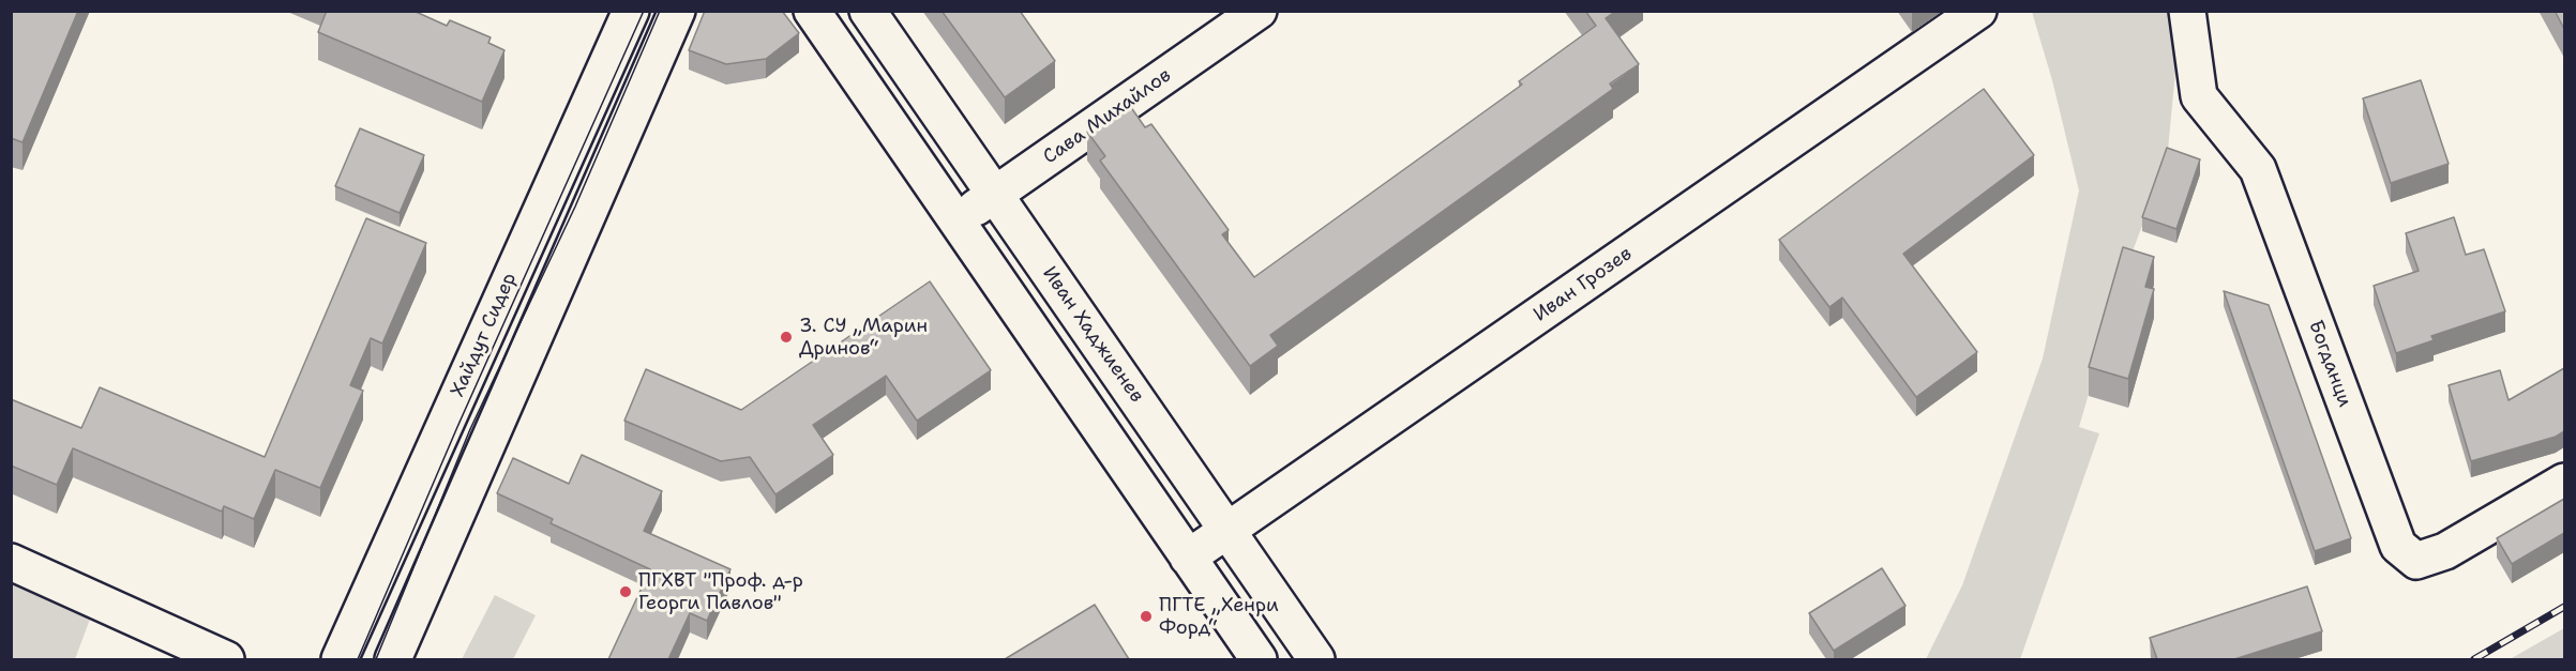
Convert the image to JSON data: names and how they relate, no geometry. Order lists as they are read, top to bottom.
{
  "streets": {
    "street": [
      "Сава Михайлов",
      "Иван Грозев",
      "Хайдут Сидер",
      "Иван Хаджиенев",
      "Богданци"
    ]
  },
  "crossings": [
    ["Сава Михайлов", "Иван Хаджиенев"],
    ["Иван Грозев", "Иван Хаджиенев"]
  ],
  "places": ["3. СУ „Марин Дринов“", "ПГХВТ \"Проф. д-р Георги Павлов\"", "ПГТЕ „Хенри Форд“"]
}
